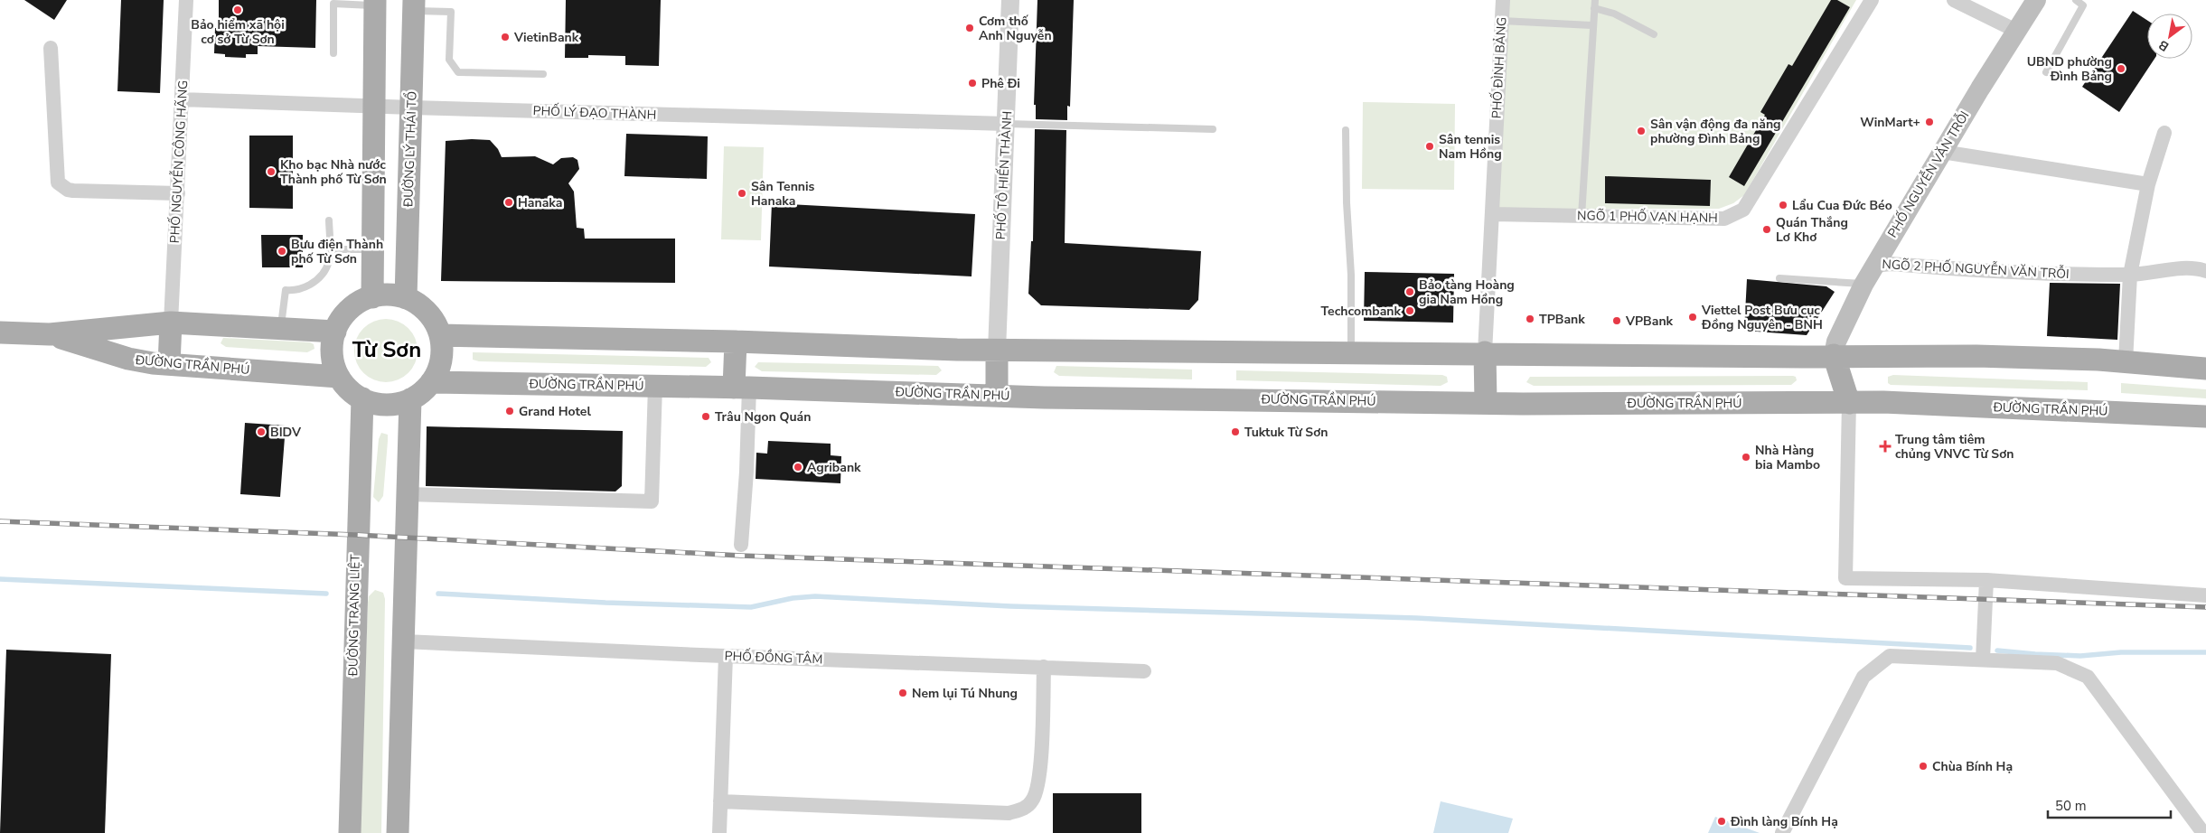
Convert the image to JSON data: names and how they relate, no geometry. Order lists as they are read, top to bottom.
{
  "streets": {
    "main road": [
      "ĐƯỜNG LÝ THÁI TỔ",
      "PHỐ NGUYỄN VĂN TRỖI",
      "ĐƯỜNG TRẦN PHÚ",
      "ĐƯỜNG TRANG LIỆT"
    ],
    "street": [
      "PHỐ ĐÌNH BẢNG",
      "PHỐ LÝ ĐẠO THÀNH",
      "PHỐ NGUYỄN CÔNG HÃNG",
      "PHỐ TÔ HIẾN THÀNH",
      "NGÕ 1 PHỐ VẠN HẠNH",
      "NGÕ 2 PHỐ NGUYỄN VĂN TRỖI",
      "PHỐ ĐỒNG TÂM"
    ]
  },
  "crossings": [
    ["PHỐ ĐÌNH BẢNG", "NGÕ 1 PHỐ VẠN HẠNH"],
    ["PHỐ LÝ ĐẠO THÀNH", "ĐƯỜNG LÝ THÁI TỔ"],
    ["PHỐ LÝ ĐẠO THÀNH", "PHỐ NGUYỄN CÔNG HÃNG"],
    ["PHỐ LÝ ĐẠO THÀNH", "PHỐ TÔ HIẾN THÀNH"],
    ["ĐƯỜNG LÝ THÁI TỔ", "ĐƯỜNG TRẦN PHÚ"],
    ["ĐƯỜNG LÝ THÁI TỔ", "ĐƯỜNG TRANG LIỆT"],
    ["PHỐ NGUYỄN CÔNG HÃNG", "ĐƯỜNG TRẦN PHÚ"],
    ["PHỐ NGUYỄN VĂN TRỖI", "NGÕ 2 PHỐ NGUYỄN VĂN TRỖI"],
    ["ĐƯỜNG TRẦN PHÚ", "ĐƯỜNG TRANG LIỆT"]
  ],
  "districts": ["Từ Sơn"],
  "places": {
    "other": [
      "Bảo hiểm xã hội cơ sở Từ Sơn",
      "Cơm thố Anh Nguyễn",
      "VietinBank",
      "UBND phường Đình Bảng",
      "Phê Đi",
      "WinMart+",
      "Sân vận động đa năng phường Đình Bảng",
      "Sân tennis Nam Hồng",
      "Kho bạc Nhà nước Thành phố Từ Sơn",
      "Sân Tennis Hanaka",
      "Hanaka",
      "Lẩu Cua Đức Béo",
      "Quán Thắng Lơ Khơ",
      "Bưu điện Thành phố Từ Sơn",
      "Bảo tàng Hoàng gia Nam Hồng",
      "Techcombank",
      "Viettel Post Bưu cục Đồng Nguyên - BNH",
      "TPBank",
      "VPBank",
      "Grand Hotel",
      "Trâu Ngon Quán",
      "BIDV",
      "Tuktuk Từ Sơn",
      "Nhà Hàng bia Mambo",
      "Agribank",
      "Nem lụi Tú Nhung",
      "Chùa Bính Hạ",
      "Đình làng Bính Hạ"
    ],
    "health": ["Trung tâm tiêm chủng VNVC Từ Sơn"]
  },
  "scale_bar": "50 m",
  "north": "bottom left"
}
